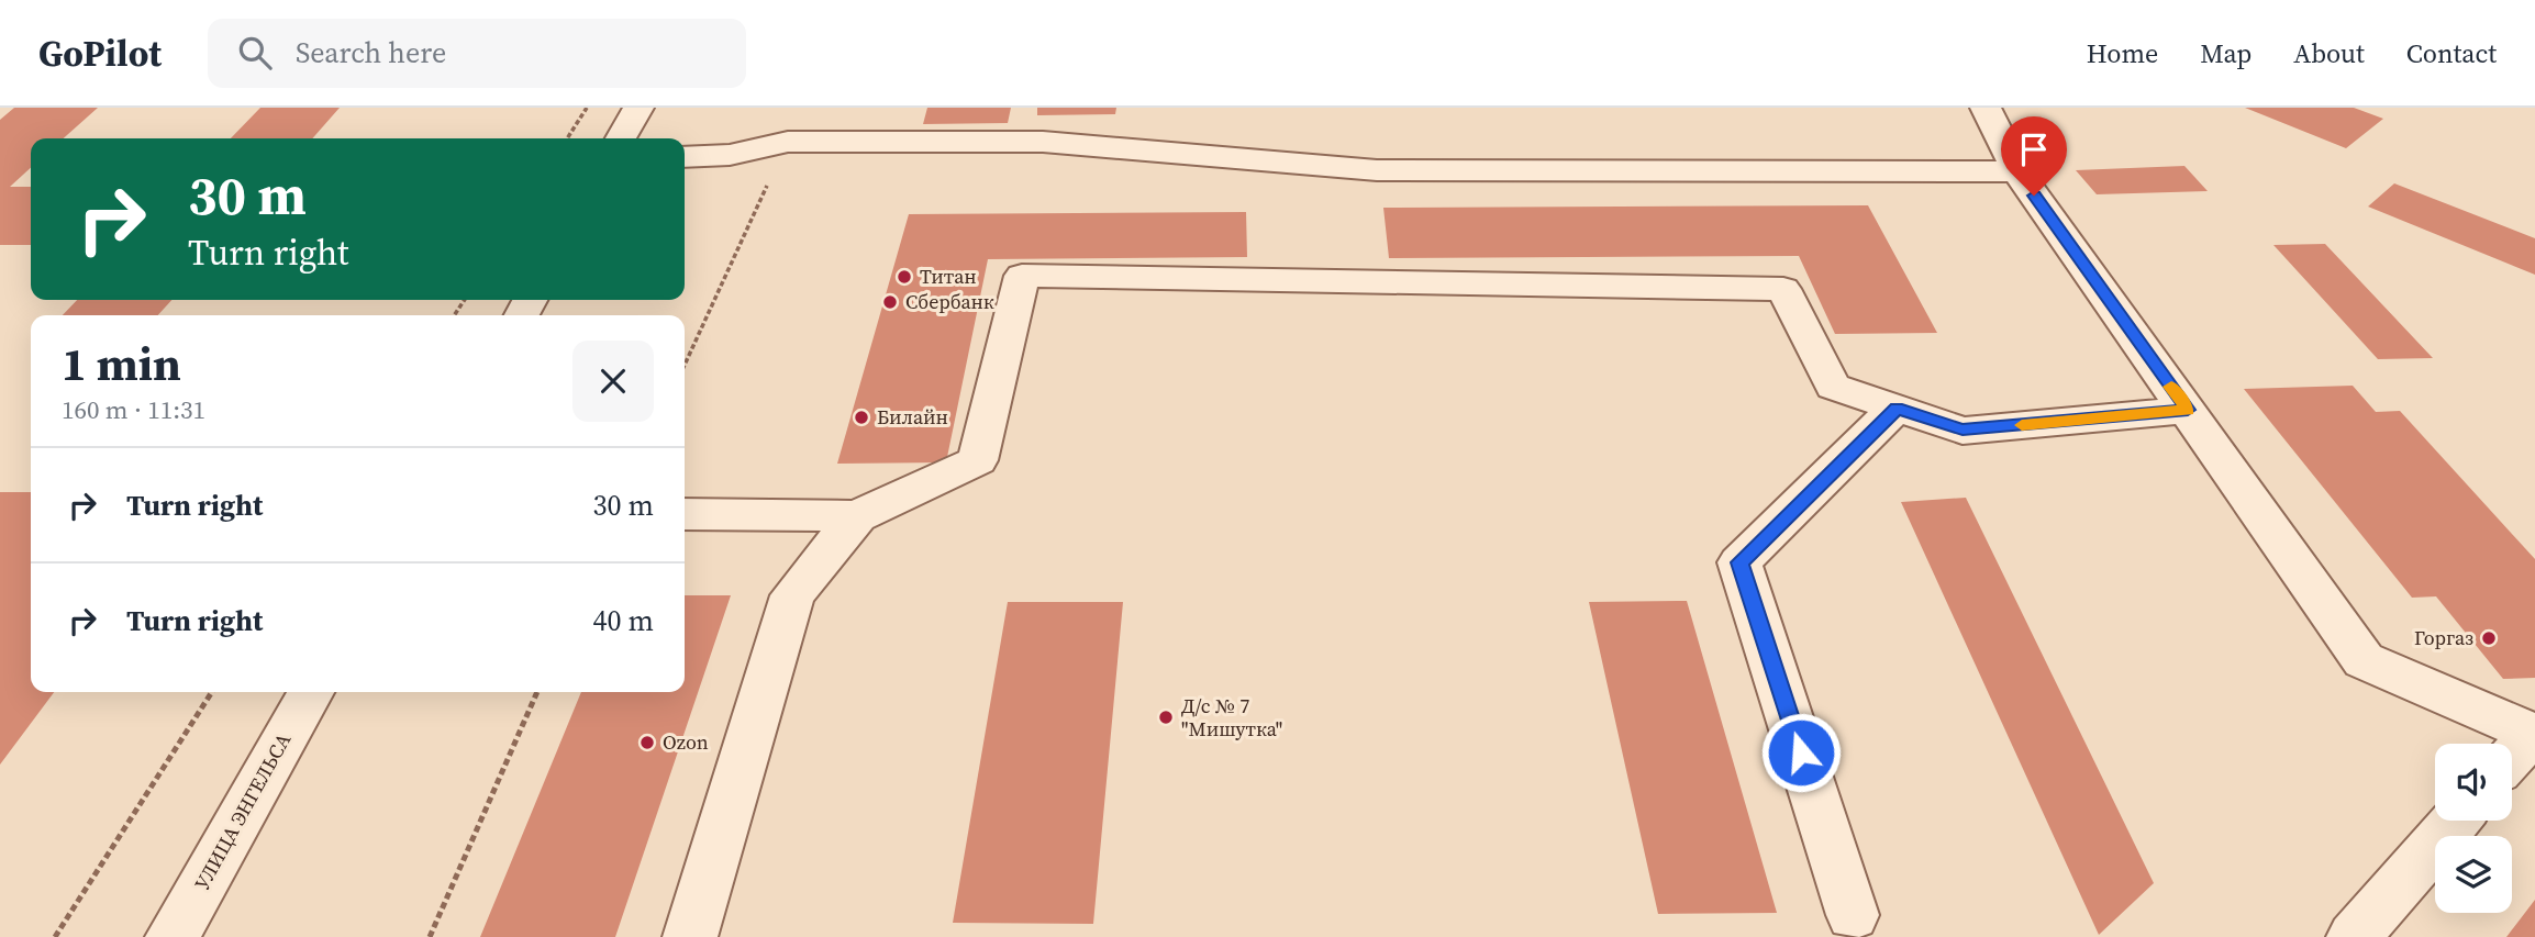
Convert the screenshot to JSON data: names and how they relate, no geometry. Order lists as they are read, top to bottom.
{
  "streets": {
    "street": ["УЛИЦА ЭНГЕЛЬСА"]
  },
  "places": [
    "Титан",
    "Сбербанк",
    "Билайн",
    "Горгаз",
    "Д/с № 7 \"Мишутка\"",
    "Ozon"
  ],
  "page": {
    "header": "GoPilot",
    "search": "Search here",
    "nav": [
      "Home",
      "Map",
      "About",
      "Contact"
    ],
    "turn": ["30 m", "Turn right"],
    "heading": ["1 min", "160 m · 11:31"],
    "list": [
      {
        "name": "Turn right",
        "value": "30 m"
      },
      {
        "name": "Turn right",
        "value": "40 m"
      }
    ]
  }
}
